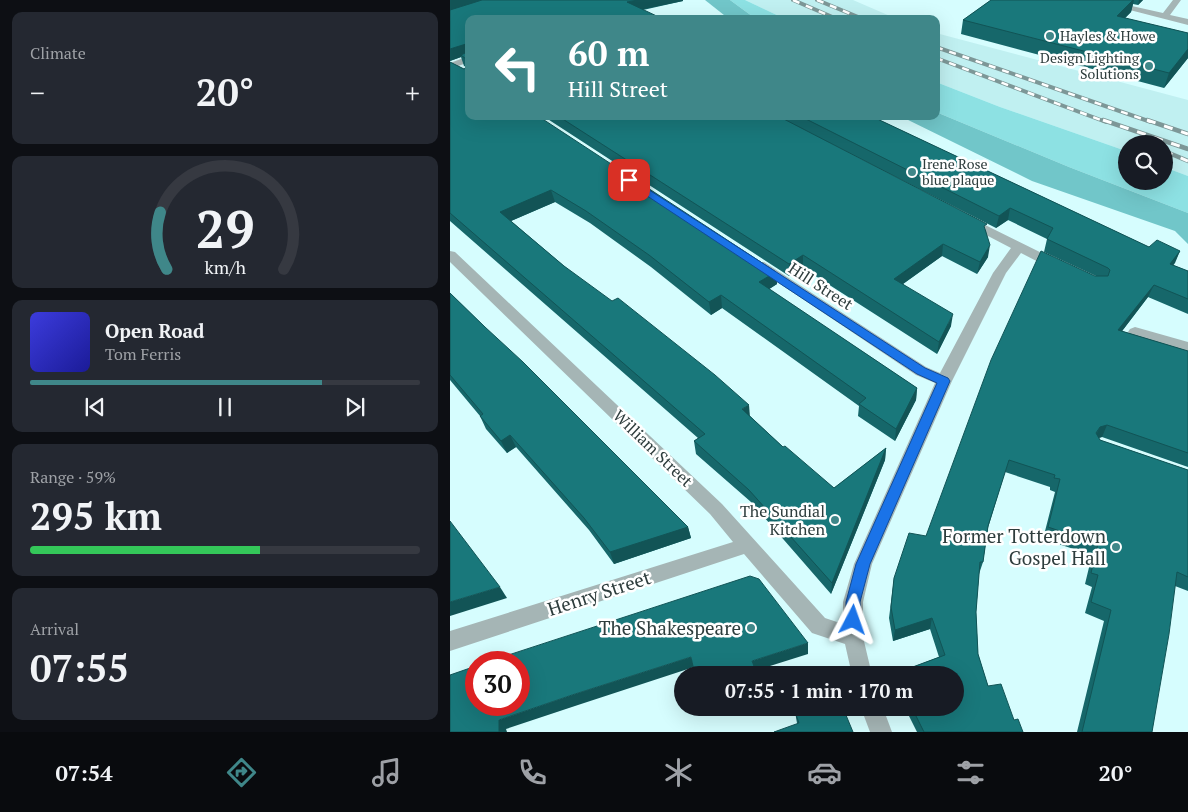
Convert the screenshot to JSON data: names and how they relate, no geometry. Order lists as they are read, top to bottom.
{
  "streets": {
    "street": ["Hill Street", "William Street", "Henry Street"]
  },
  "crossings": [
    ["William Street", "Henry Street"]
  ],
  "places": [
    "Hayles & Howe",
    "Design Lighting Solutions",
    "Irene Rose blue plaque",
    "The Sundial Kitchen",
    "Former Totterdown Gospel Hall",
    "The Shakespeare"
  ],
  "page": {
    "tile": [
      "Climate",
      ["Range · 59%", "295 km"],
      ["Arrival", "07:55"]
    ],
    "turn": ["60 m", "Hill Street"],
    "heat": ["−", "20°", "+"],
    "song": ["Open Road", "Tom Ferris"],
    "limit": "30",
    "trip": "07:55 · 1 min · 170 m",
    "tabs": ["07:54", "20°"],
    "gauge": ["29", "km/h"]
  }
}
